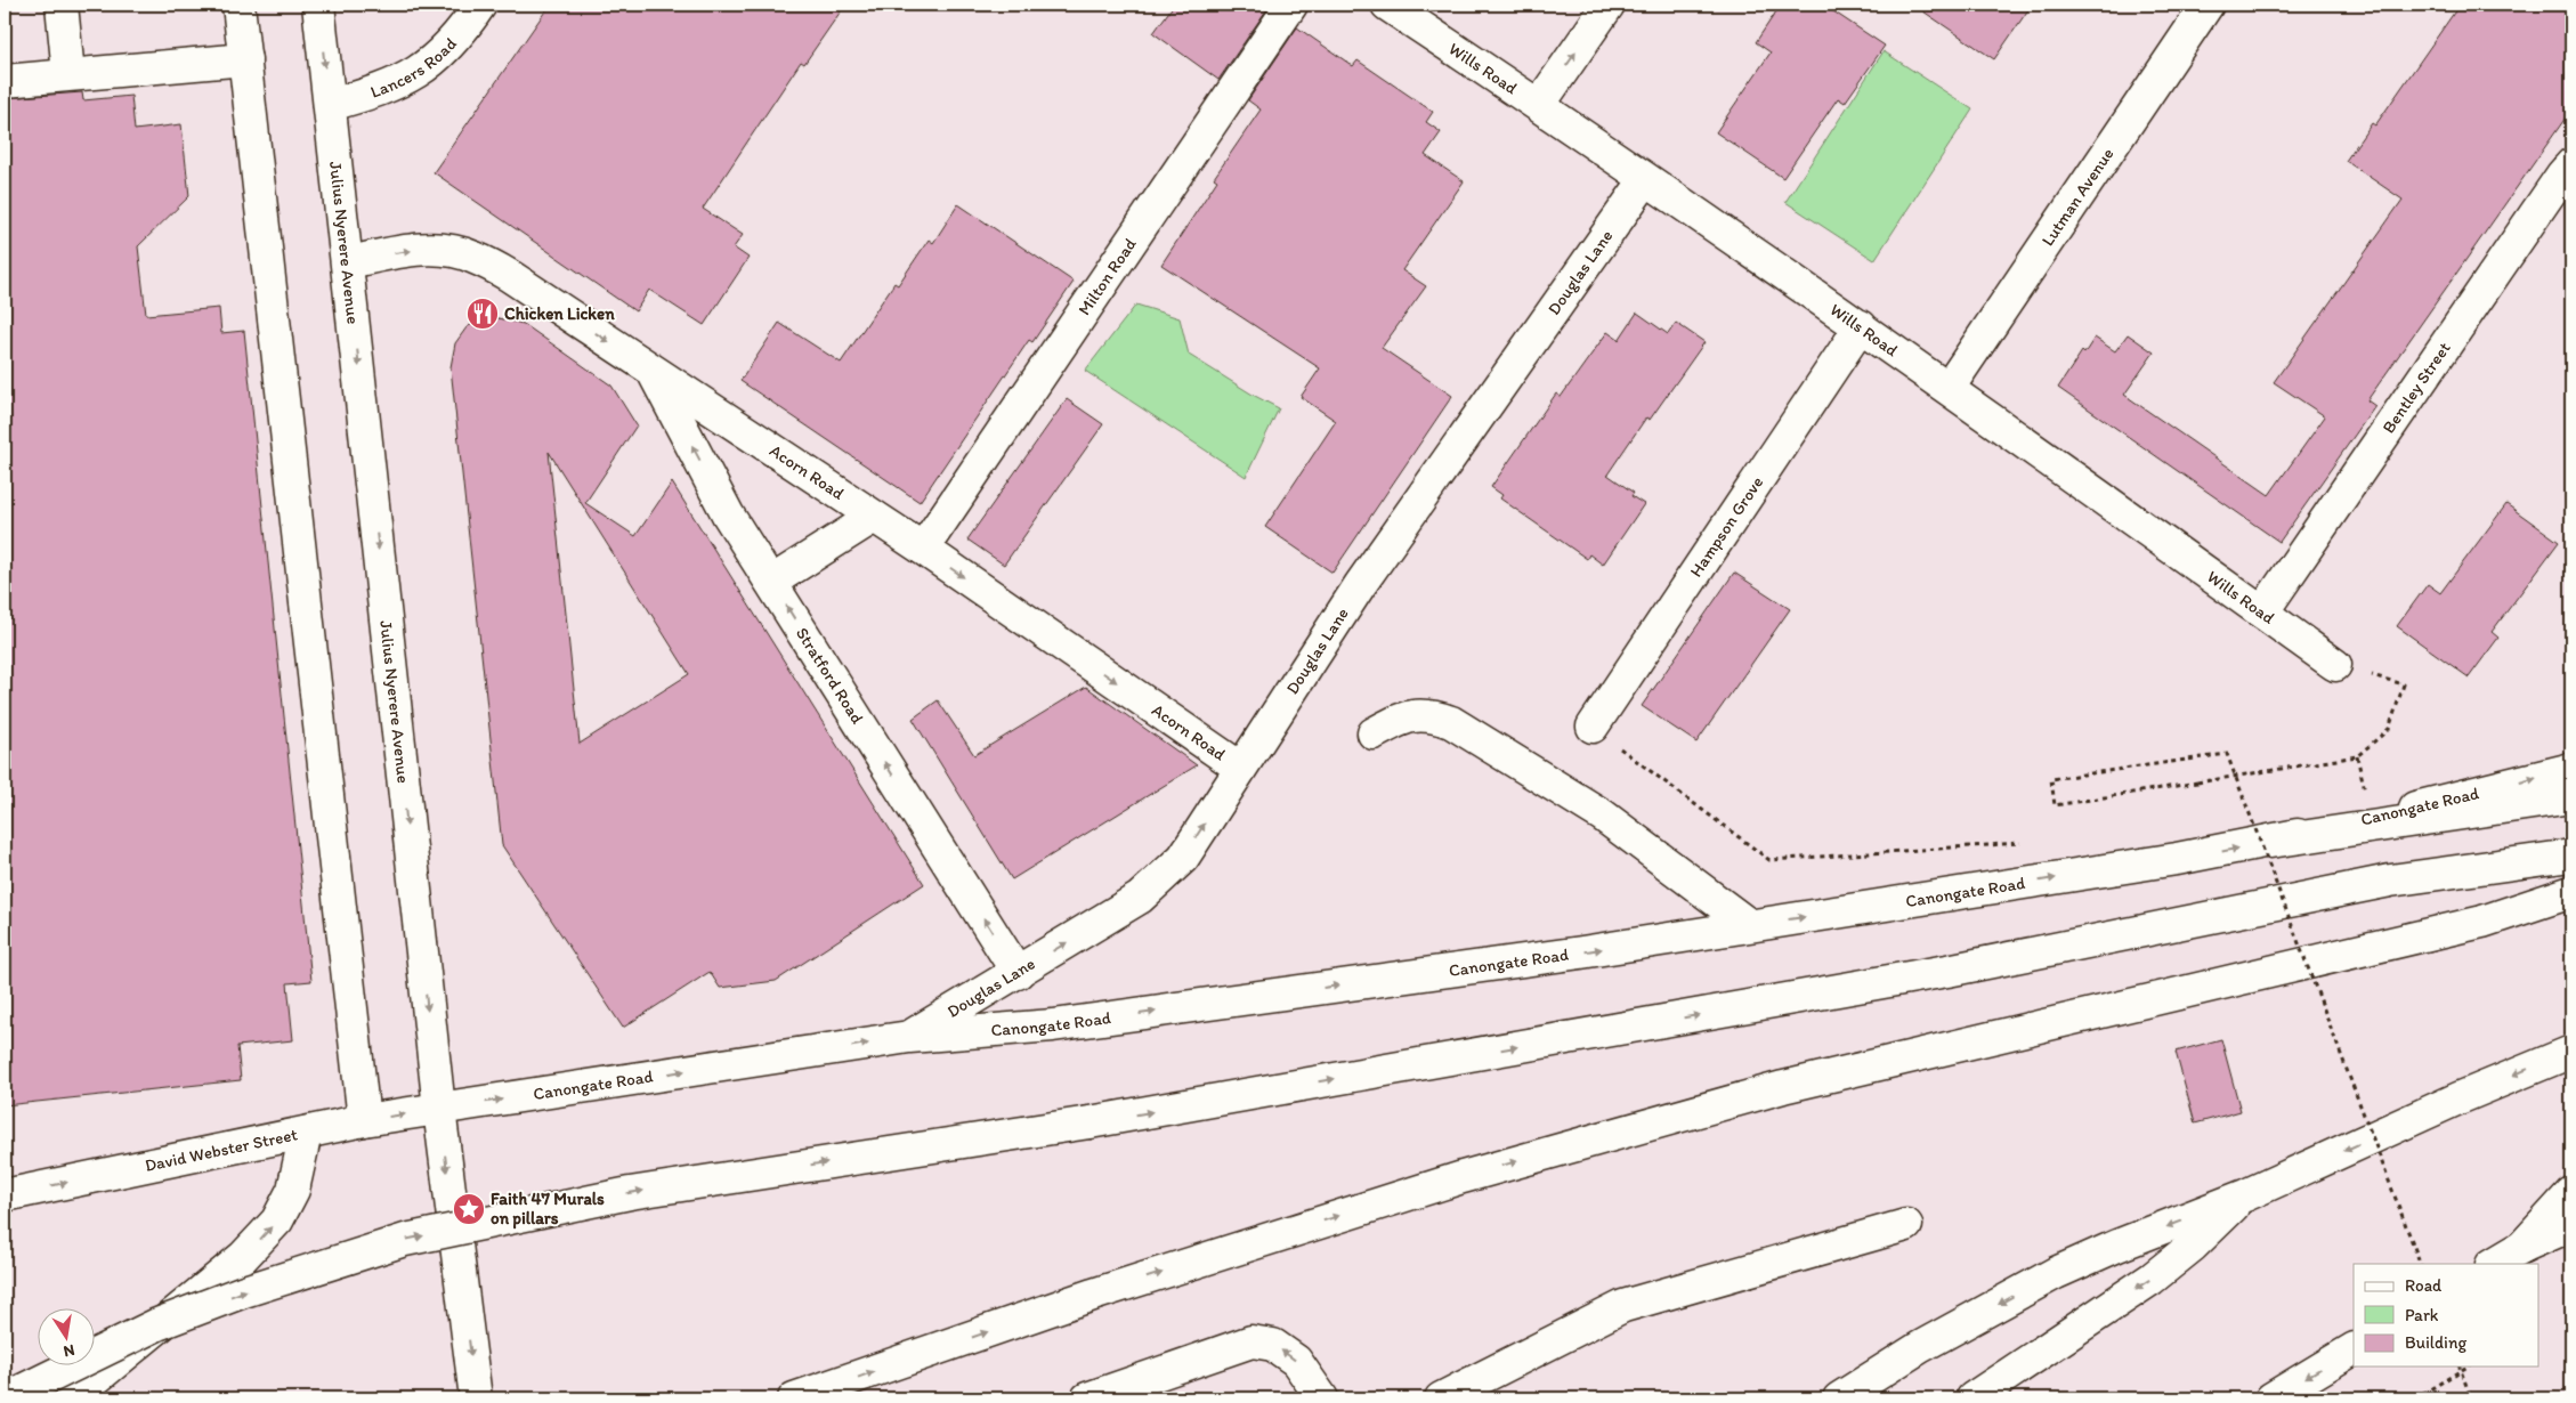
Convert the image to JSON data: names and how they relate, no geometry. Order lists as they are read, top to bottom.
{
  "streets": {
    "main road": [
      "Lancers Road",
      "Wills Road",
      "Lutman Avenue",
      "Julius Nyerere Avenue",
      "Douglas Lane",
      "Milton Road",
      "Bentley Street",
      "Acorn Road",
      "Hampson Grove",
      "Stratford Road",
      "Canongate Road",
      "David Webster Street"
    ]
  },
  "crossings": [
    ["Lancers Road", "Julius Nyerere Avenue"],
    ["Wills Road", "Lutman Avenue"],
    ["Wills Road", "Douglas Lane"],
    ["Wills Road", "Bentley Street"],
    ["Wills Road", "Hampson Grove"],
    ["Julius Nyerere Avenue", "Acorn Road"],
    ["Julius Nyerere Avenue", "Canongate Road"],
    ["Julius Nyerere Avenue", "David Webster Street"],
    ["Douglas Lane", "Acorn Road"],
    ["Douglas Lane", "Stratford Road"],
    ["Douglas Lane", "Canongate Road"],
    ["Milton Road", "Acorn Road"],
    ["Acorn Road", "Stratford Road"],
    ["Canongate Road", "David Webster Street"]
  ],
  "one_way": ["Acorn Road", "Stratford Road"],
  "places": {
    "restaurant": ["Chicken Licken"],
    "place": ["Faith 47 Murals on pillars"]
  },
  "legend": ["Road", "Park", "Building"],
  "north": "bottom"
}
